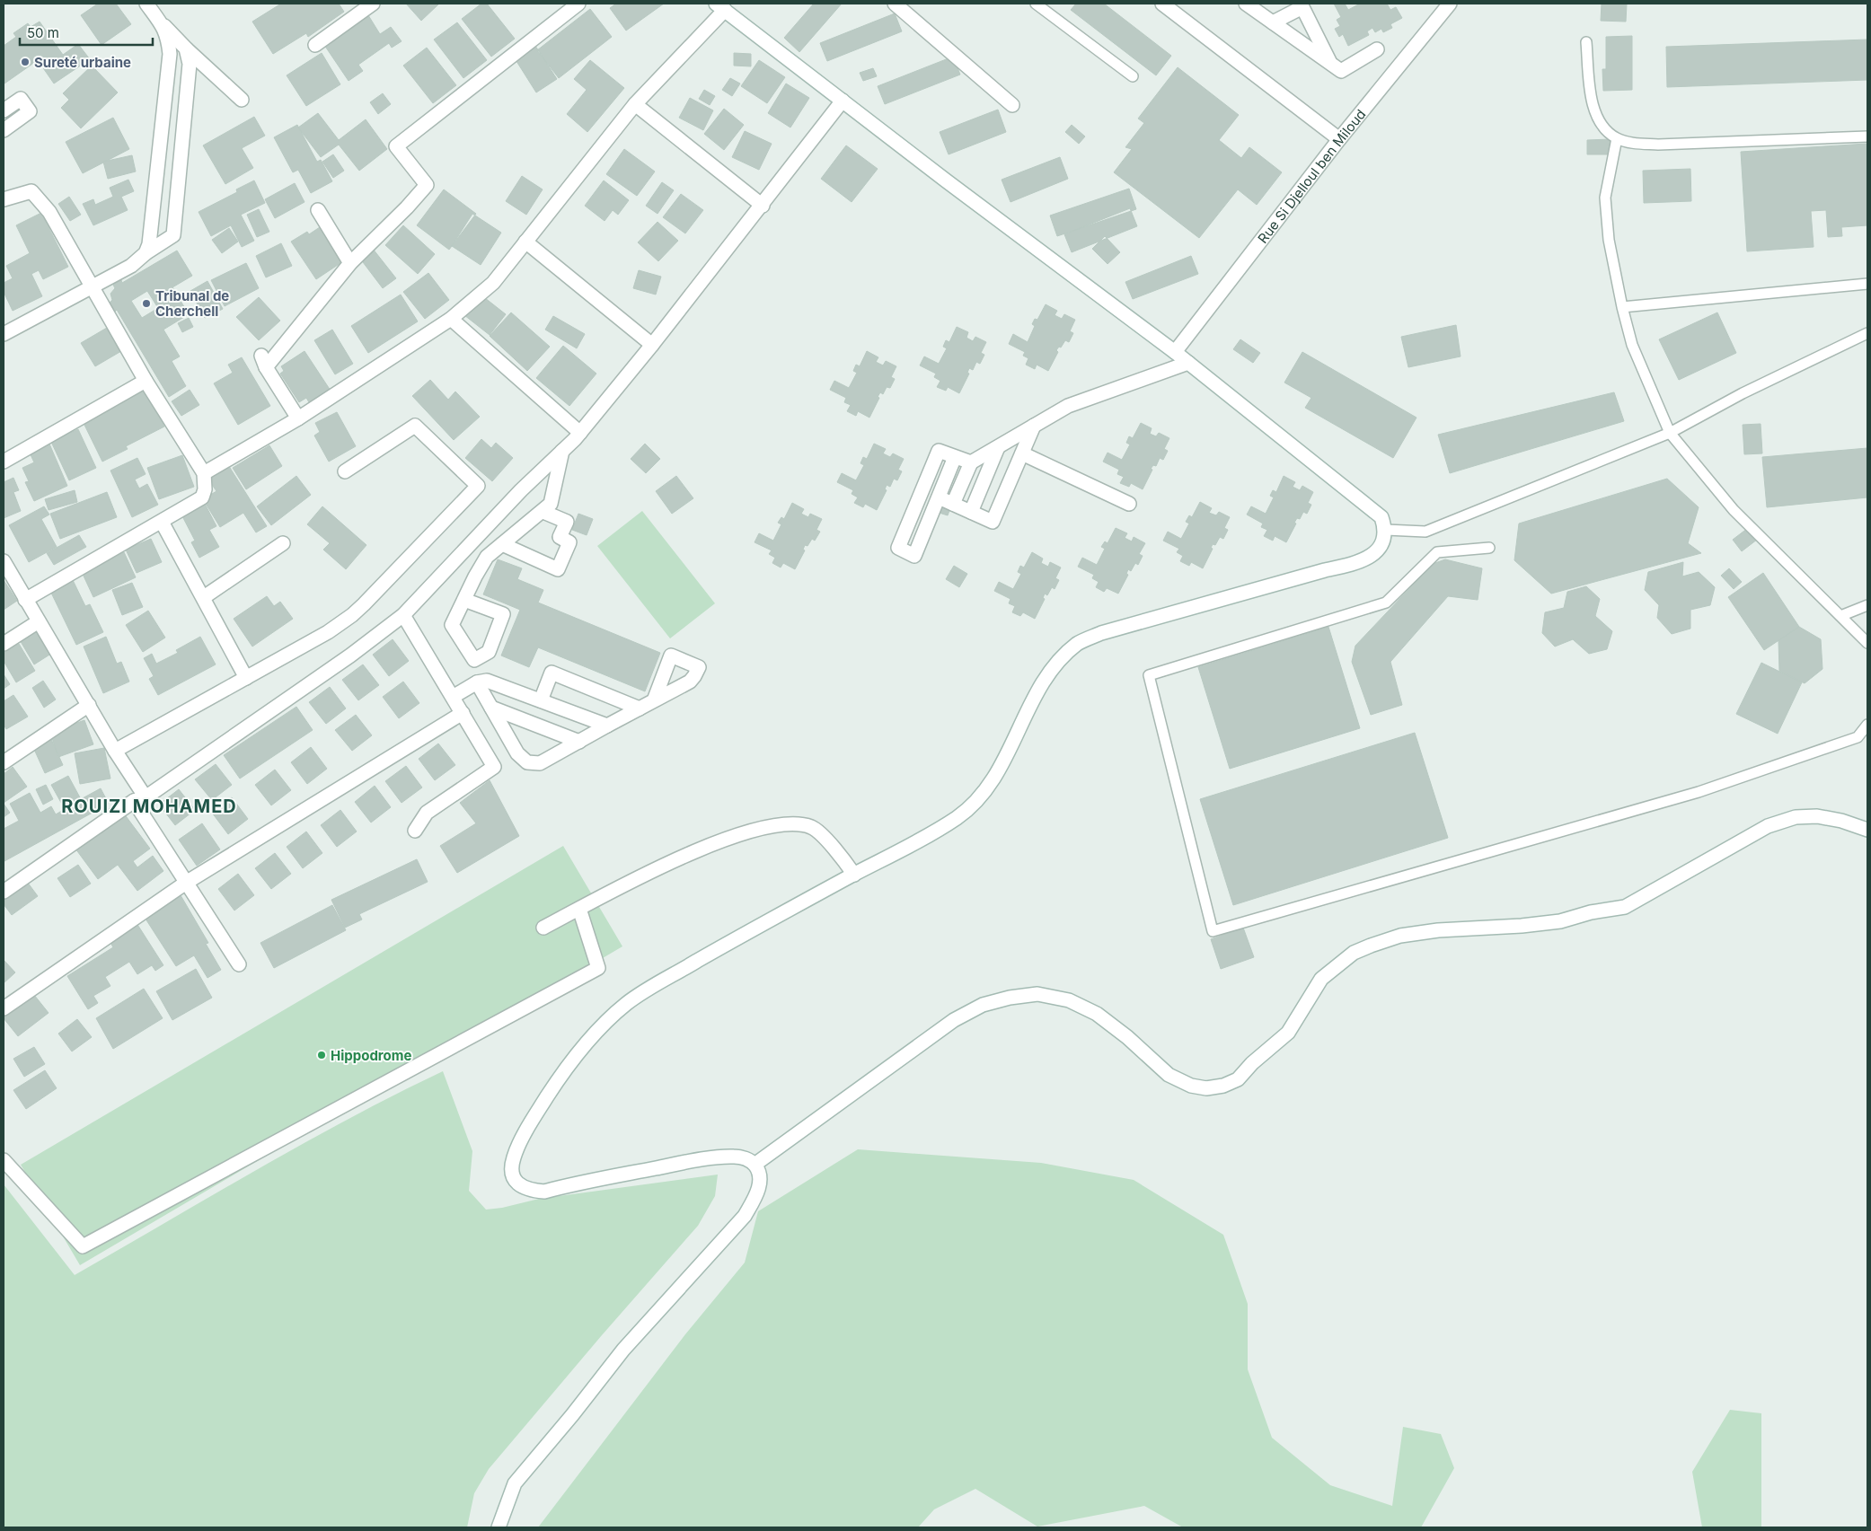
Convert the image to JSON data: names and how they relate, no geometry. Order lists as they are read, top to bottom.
{
  "streets": {
    "street": ["Rue Si Djelloul ben Miloud"]
  },
  "districts": ["ROUIZI MOHAMED"],
  "places": ["Sureté urbaine", "Tribunal de Cherchell", "Hippodrome"],
  "scale_bar": "50 m"
}
